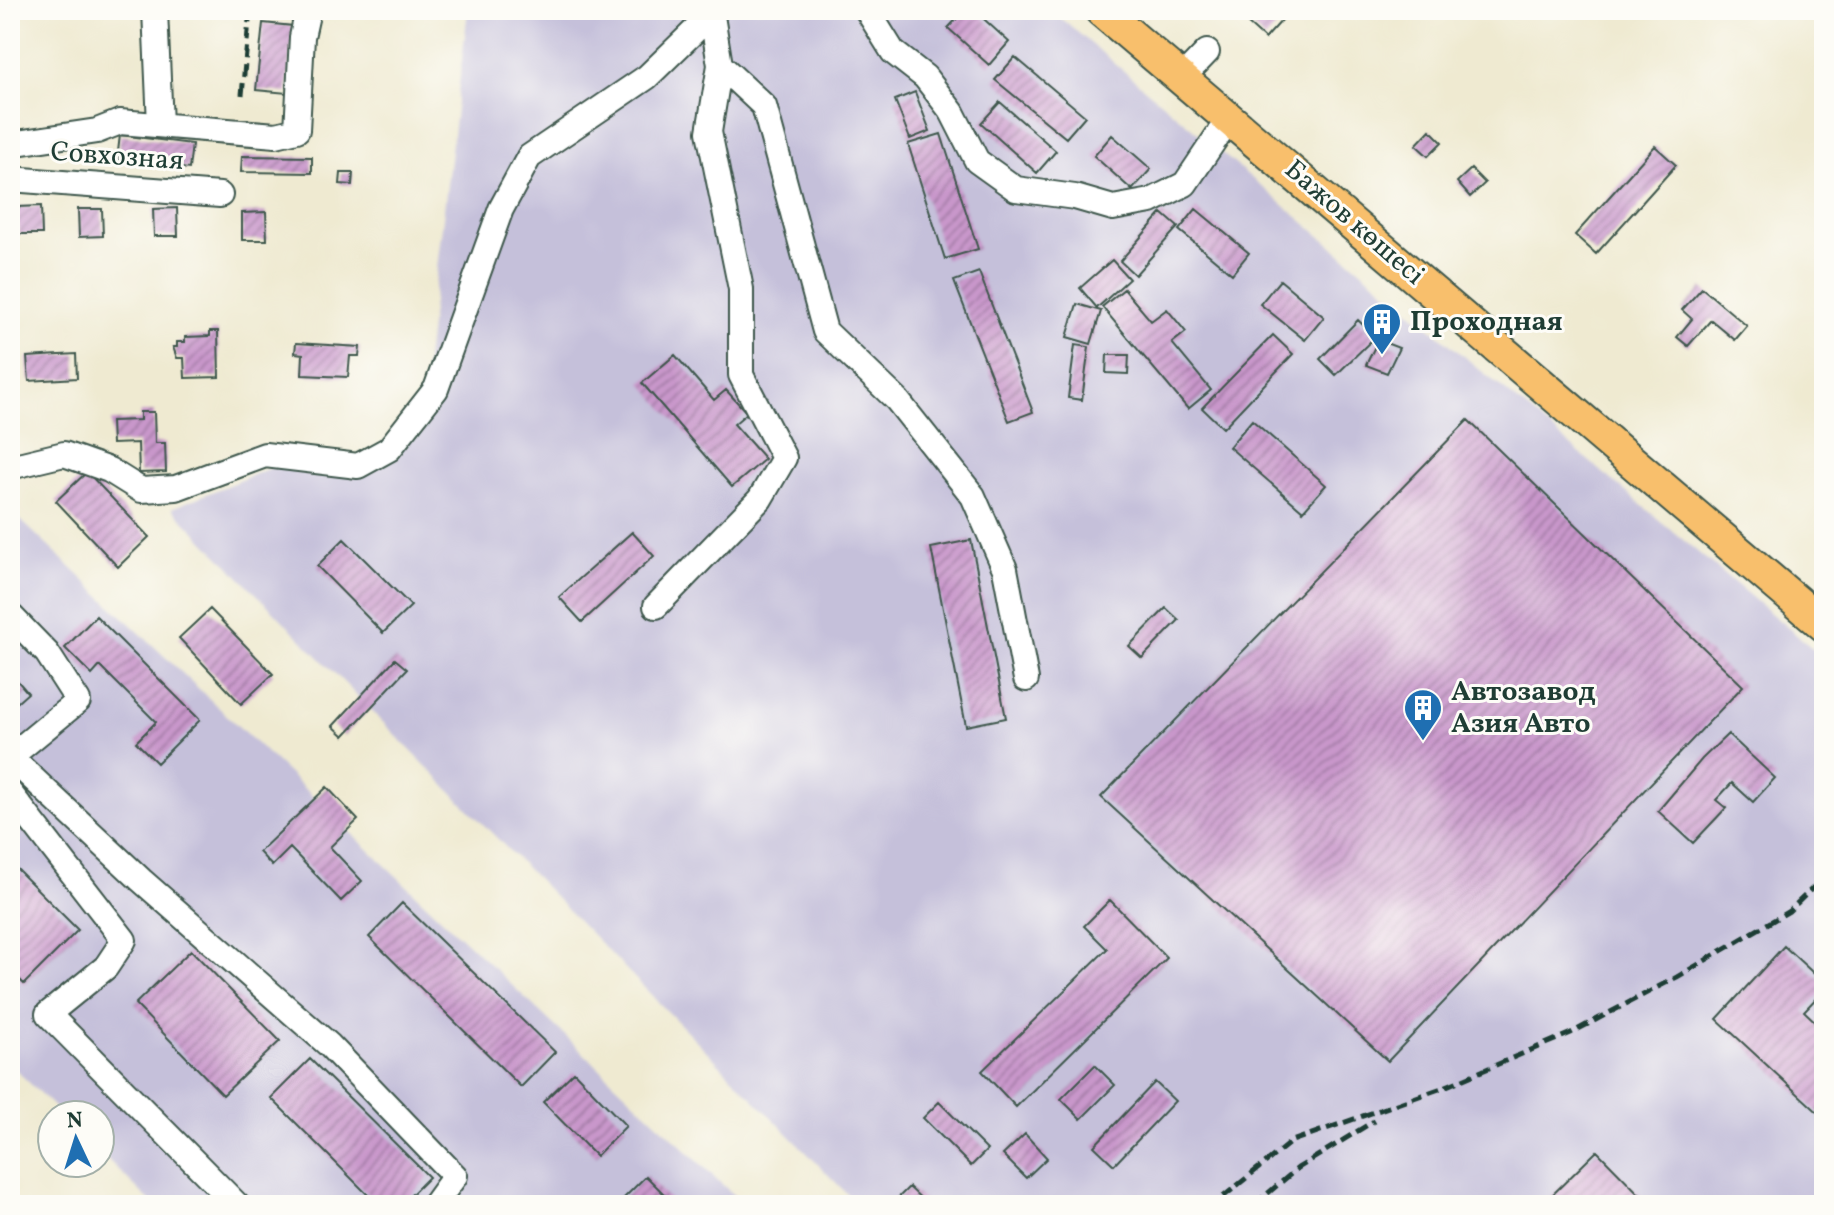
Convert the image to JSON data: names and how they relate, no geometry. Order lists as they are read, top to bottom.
{
  "streets": {
    "main road": ["Бажов көшесі"],
    "lane": ["Совхозная"]
  },
  "places": {
    "building": ["Проходная", "Автозавод Азия Авто"]
  },
  "north": "top"
}
